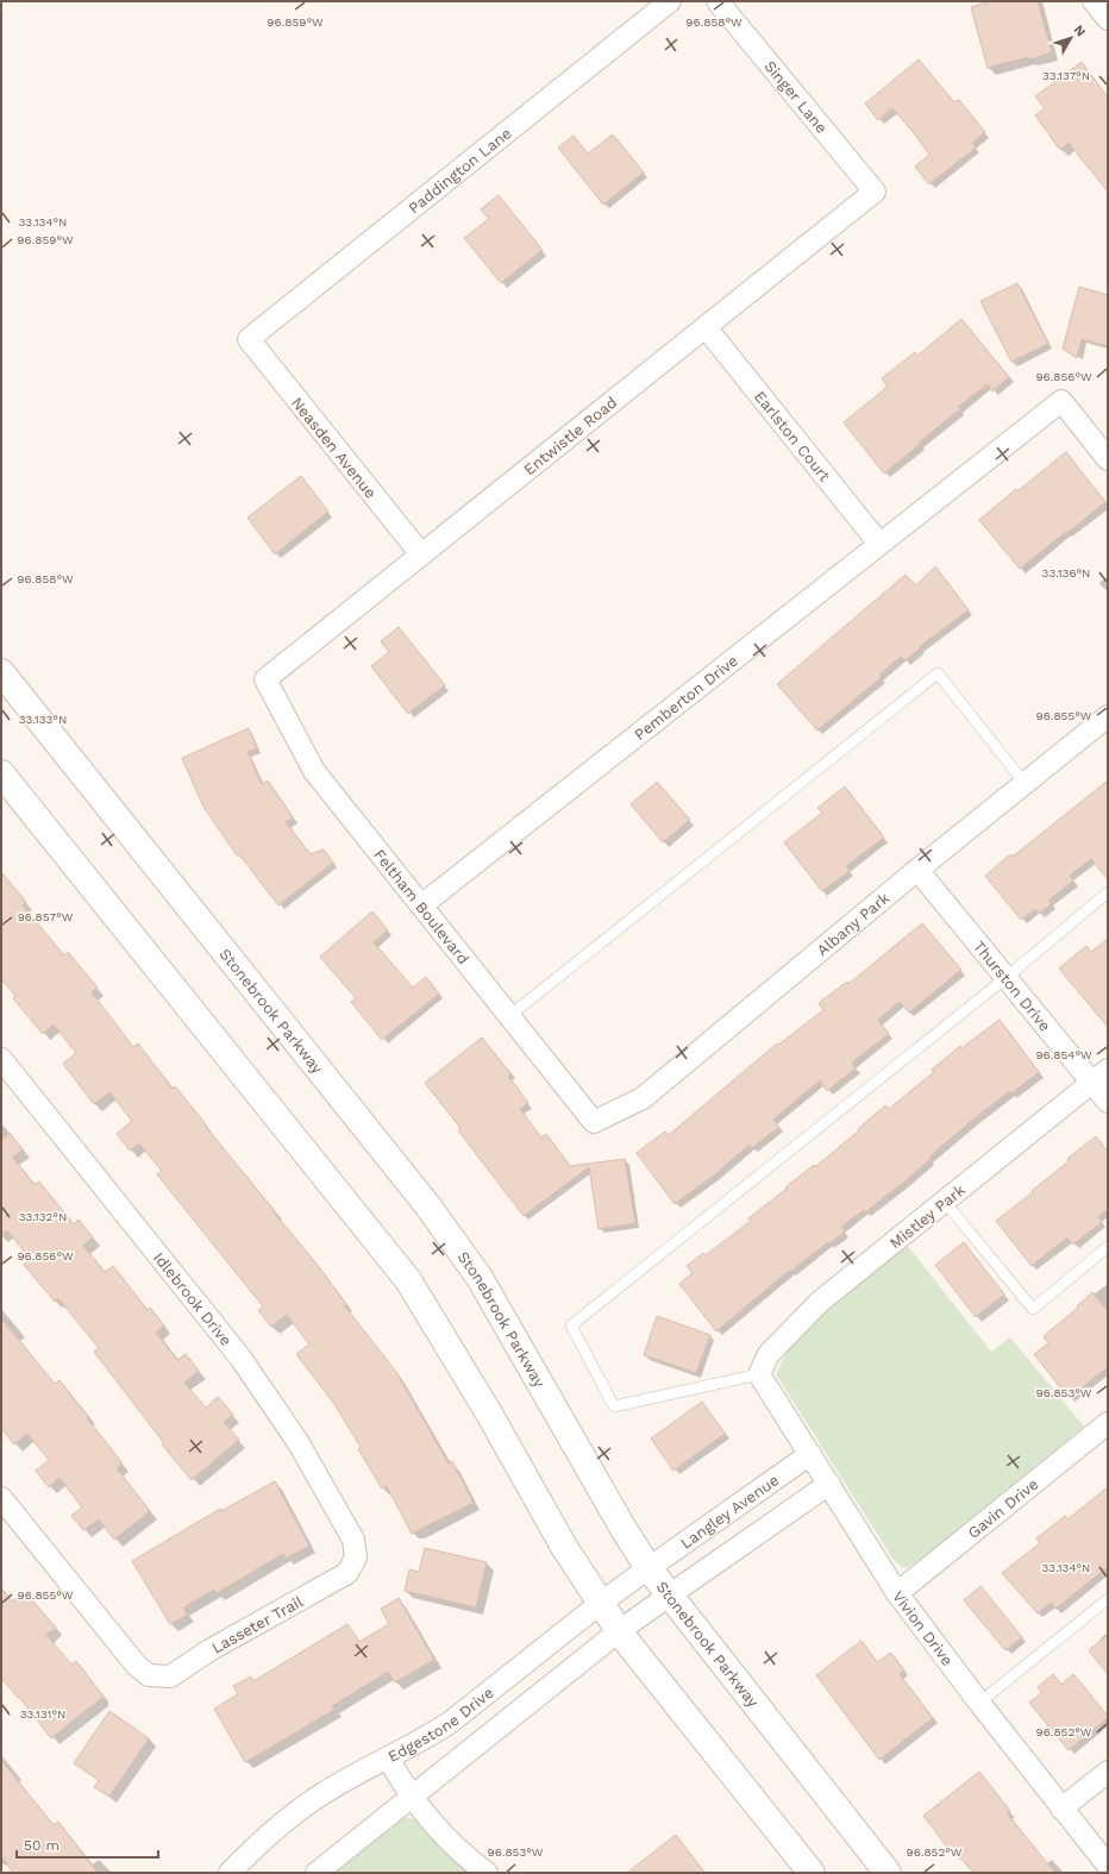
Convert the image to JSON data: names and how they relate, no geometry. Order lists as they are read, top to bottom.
{
  "streets": {
    "main road": ["Stonebrook Parkway"],
    "street": [
      "Singer Lane",
      "Paddington Lane",
      "Entwistle Road",
      "Earlston Court",
      "Neasden Avenue",
      "Pemberton Drive",
      "Feltham Boulevard",
      "Albany Park",
      "Thurston Drive",
      "Mistley Park",
      "Idlebrook Drive",
      "Gavin Drive",
      "Langley Avenue",
      "Lasseter Trail",
      "Vivion Drive",
      "Edgestone Drive"
    ]
  },
  "crossings": [
    ["Singer Lane", "Entwistle Road"],
    ["Paddington Lane", "Neasden Avenue"],
    ["Entwistle Road", "Earlston Court"],
    ["Entwistle Road", "Neasden Avenue"],
    ["Entwistle Road", "Feltham Boulevard"],
    ["Earlston Court", "Pemberton Drive"],
    ["Pemberton Drive", "Feltham Boulevard"],
    ["Feltham Boulevard", "Albany Park"],
    ["Albany Park", "Thurston Drive"],
    ["Thurston Drive", "Mistley Park"],
    ["Stonebrook Parkway", "Langley Avenue"],
    ["Stonebrook Parkway", "Edgestone Drive"],
    ["Mistley Park", "Vivion Drive"],
    ["Idlebrook Drive", "Lasseter Trail"],
    ["Gavin Drive", "Vivion Drive"],
    ["Langley Avenue", "Vivion Drive"],
    ["Langley Avenue", "Edgestone Drive"]
  ],
  "scale_bar": "50 m",
  "north": "top right",
  "coordinates": [
    "96.859°W",
    "96.858°W",
    "33.137°N",
    "33.134°N",
    "96.856°W",
    "33.136°N",
    "96.855°W",
    "33.133°N",
    "96.857°W",
    "96.854°W",
    "33.132°N",
    "96.853°W",
    "33.131°N",
    "96.852°W"
  ]
}
